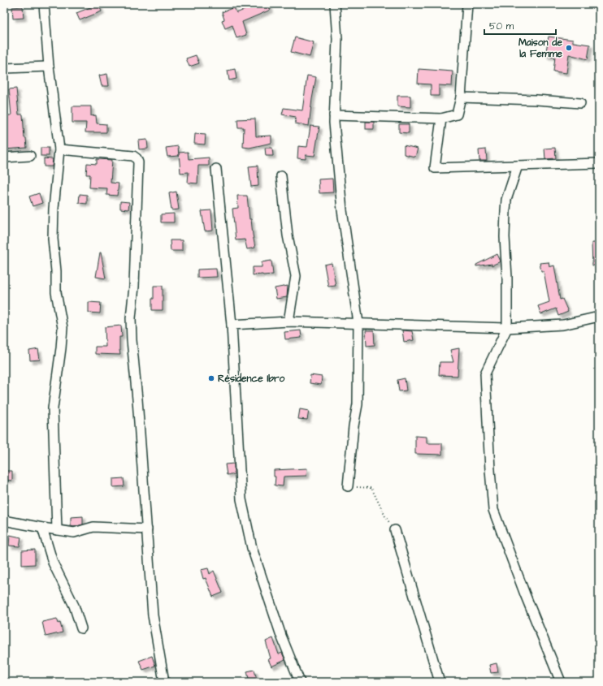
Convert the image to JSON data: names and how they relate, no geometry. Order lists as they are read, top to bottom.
{
  "places": ["Maison de la Femme", "Résidence Ibro"],
  "scale_bar": "50 m"
}
